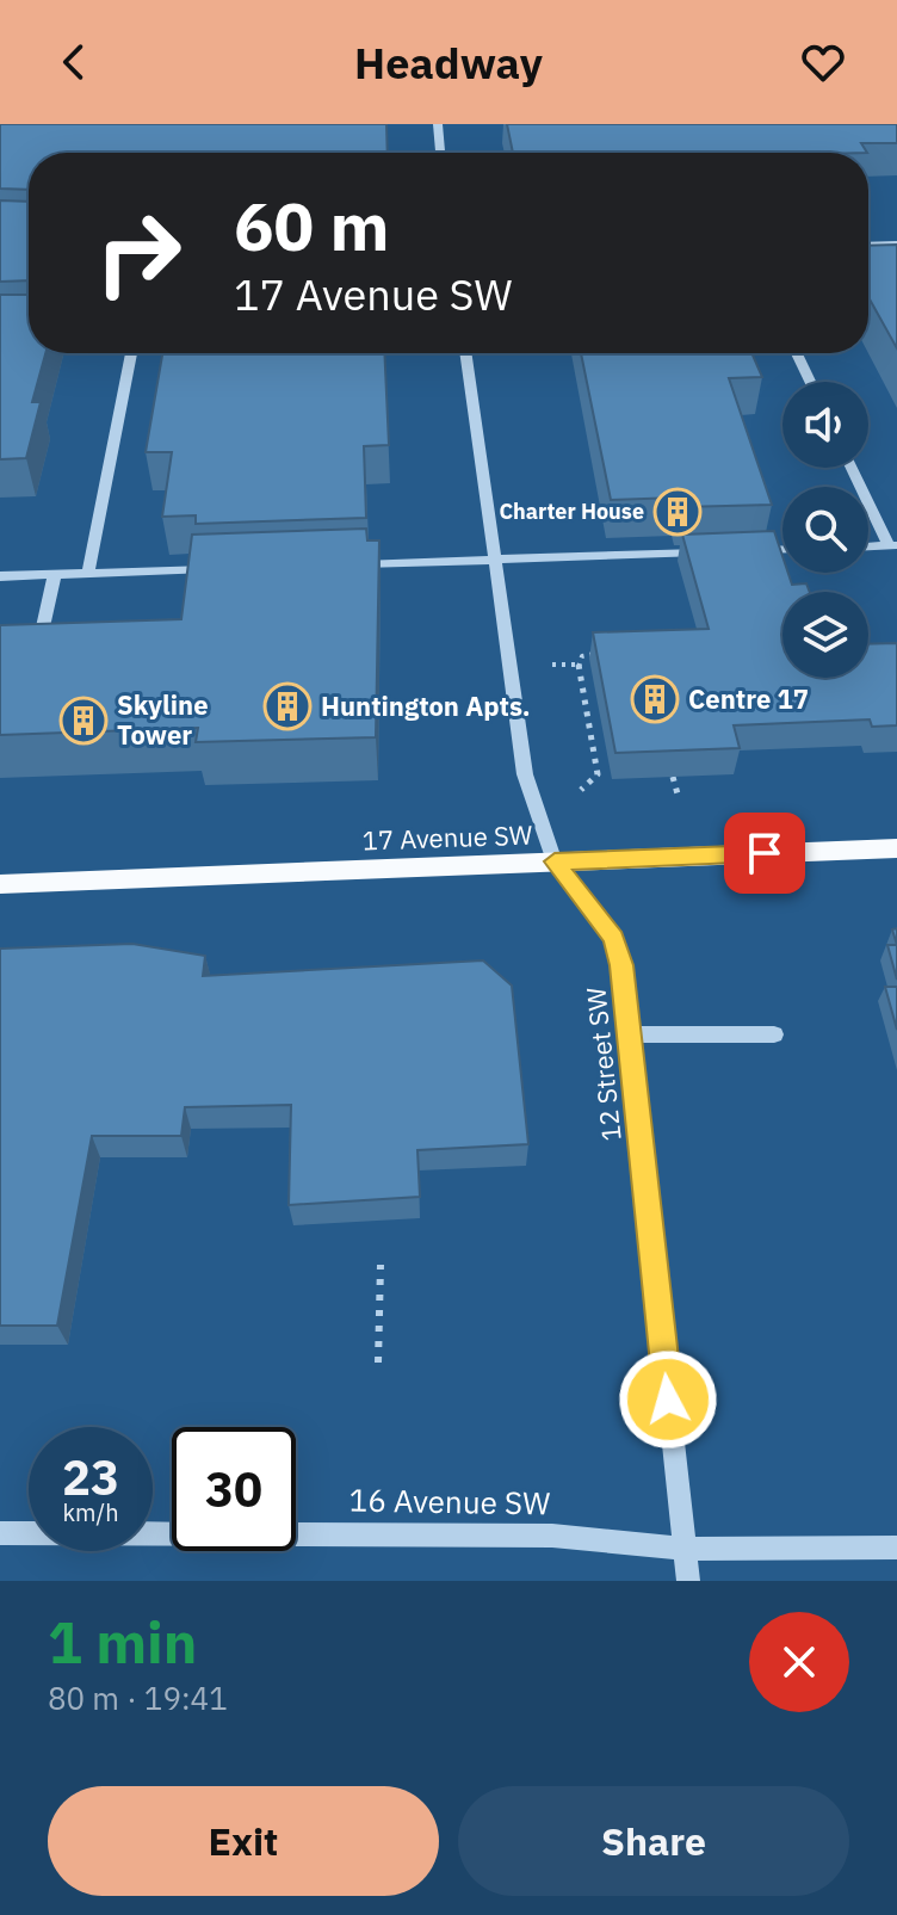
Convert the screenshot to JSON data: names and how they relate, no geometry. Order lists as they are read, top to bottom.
{
  "streets": {
    "main road": ["17 Avenue SW"],
    "street": ["12 Street SW", "16 Avenue SW"]
  },
  "crossings": [
    ["17 Avenue SW", "12 Street SW"],
    ["12 Street SW", "16 Avenue SW"]
  ],
  "places": {
    "building": [
      "Charter House",
      "Centre 17",
      "Huntington Apts.",
      "Skyline Tower"
    ]
  },
  "page": {
    "header": "Headway",
    "turn": ["60 m", "17 Avenue SW"],
    "speed": "23 km/h",
    "limit": "30",
    "heading": ["1 min", "80 m · 19:41"],
    "buttons": ["Exit", "Share"]
  }
}
